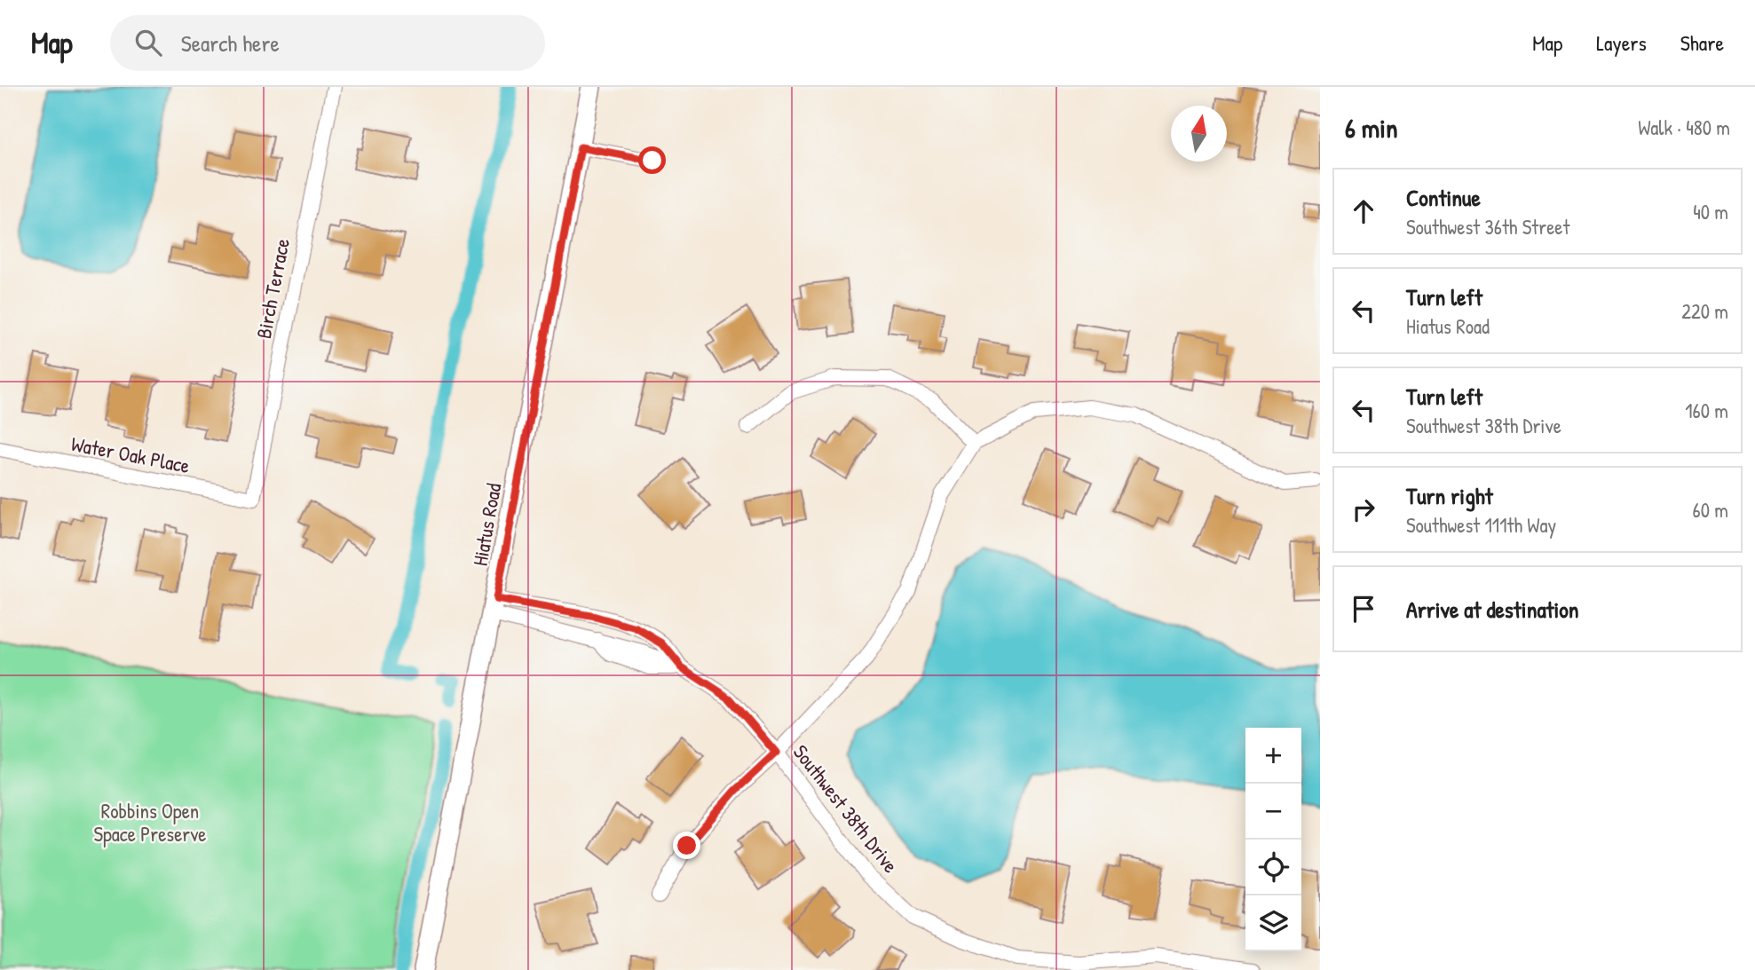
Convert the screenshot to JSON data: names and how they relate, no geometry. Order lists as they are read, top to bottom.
{
  "streets": {
    "street": [
      "Birch Terrace",
      "Water Oak Place",
      "Hiatus Road",
      "Southwest 38th Drive"
    ]
  },
  "crossings": [
    ["Birch Terrace", "Water Oak Place"],
    ["Hiatus Road", "Southwest 38th Drive"]
  ],
  "parks": ["Robbins Open Space Preserve"],
  "north": "top",
  "page": {
    "header": "Map",
    "search": "Search here",
    "nav": ["Map", "Layers", "Share"],
    "heading": ["6 min", "Walk · 480 m"],
    "list": [
      ["Continue", "Southwest 36th Street", "40 m"],
      ["Turn left", "Hiatus Road", "220 m"],
      ["Turn left", "Southwest 38th Drive", "160 m"],
      ["Turn right", "Southwest 111th Way", "60 m"],
      "Arrive at destination"
    ],
    "map_buttons": ["+", "−"]
  }
}
